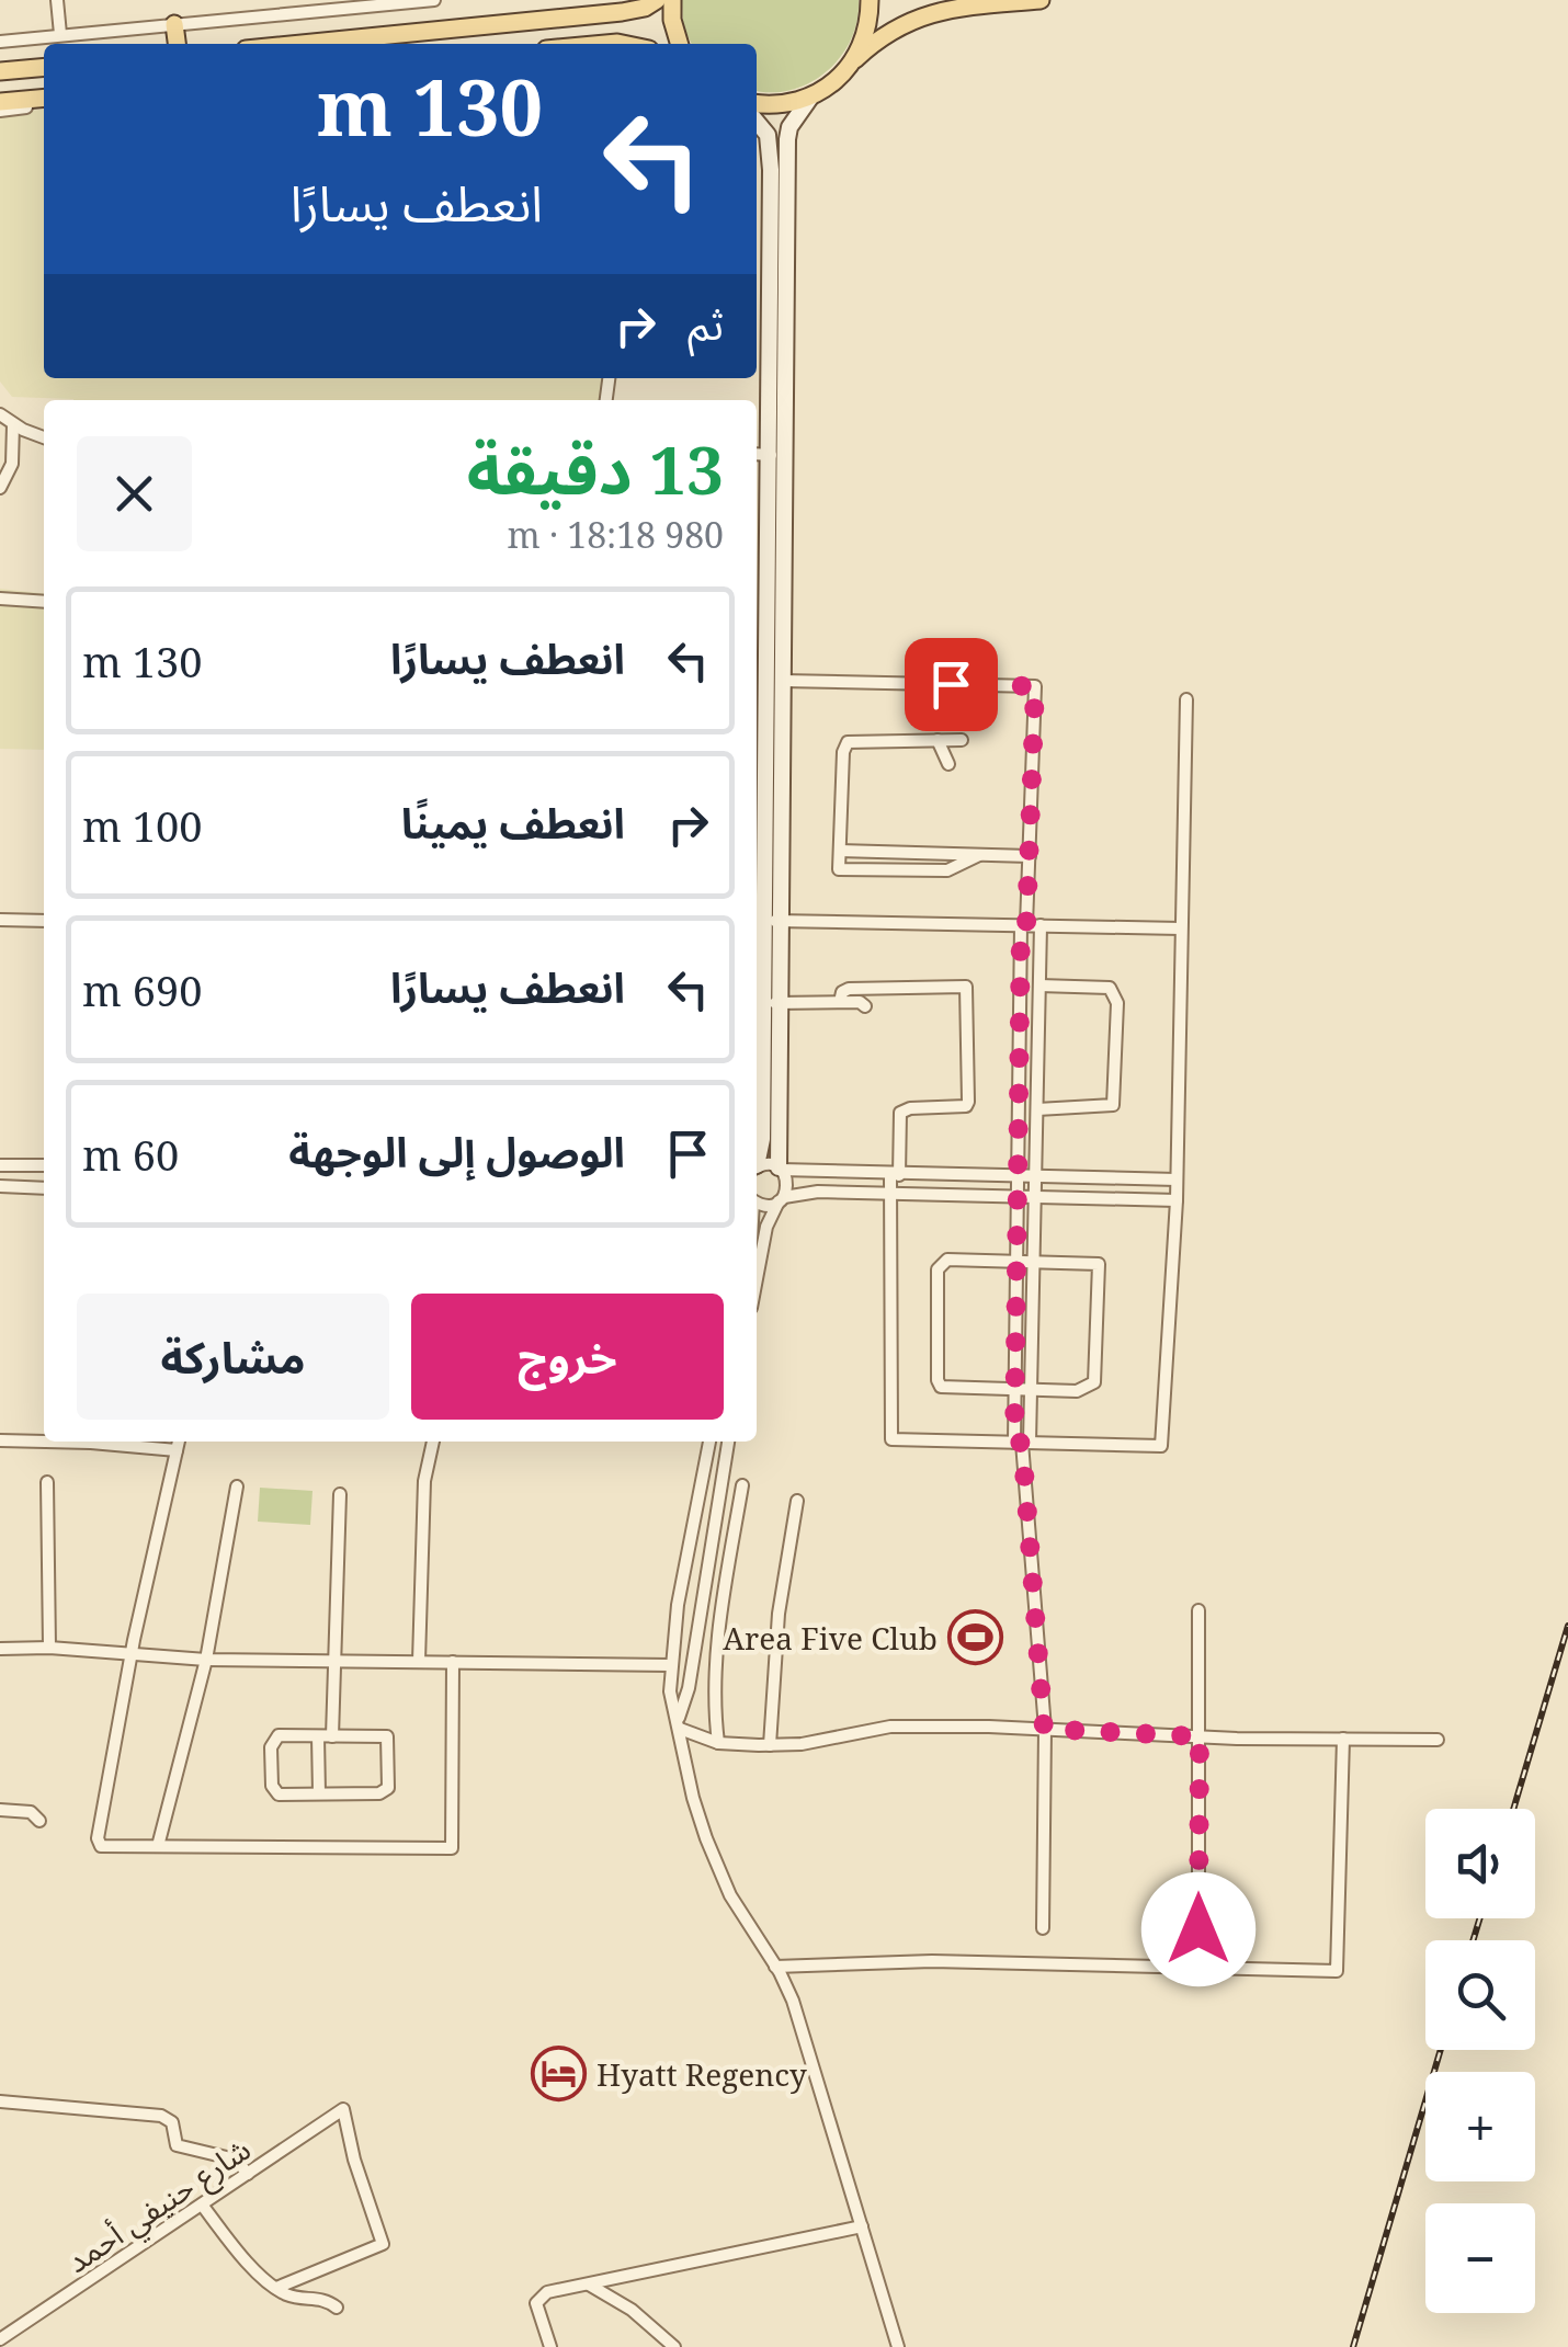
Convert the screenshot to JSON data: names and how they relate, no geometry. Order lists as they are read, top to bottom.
{
  "streets": {
    "street": ["شارع حنيفي أحمد"]
  },
  "places": {
    "sports": ["Area Five Club"],
    "hotel": ["Hyatt Regency"]
  },
  "page": {
    "turn": ["130 m", "انعطف يسارًا"],
    "then": "ثم",
    "heading": ["13 دقيقة", "980 m · 18:18"],
    "list": [
      {
        "name": "انعطف يسارًا",
        "value": "130 m"
      },
      {
        "name": "انعطف يمينًا",
        "value": "100 m"
      },
      {
        "name": "انعطف يسارًا",
        "value": "690 m"
      },
      {
        "name": "الوصول إلى الوجهة",
        "value": "60 m"
      }
    ],
    "buttons": ["خروج", "مشاركة"],
    "map_buttons": ["+", "−"]
  }
}
